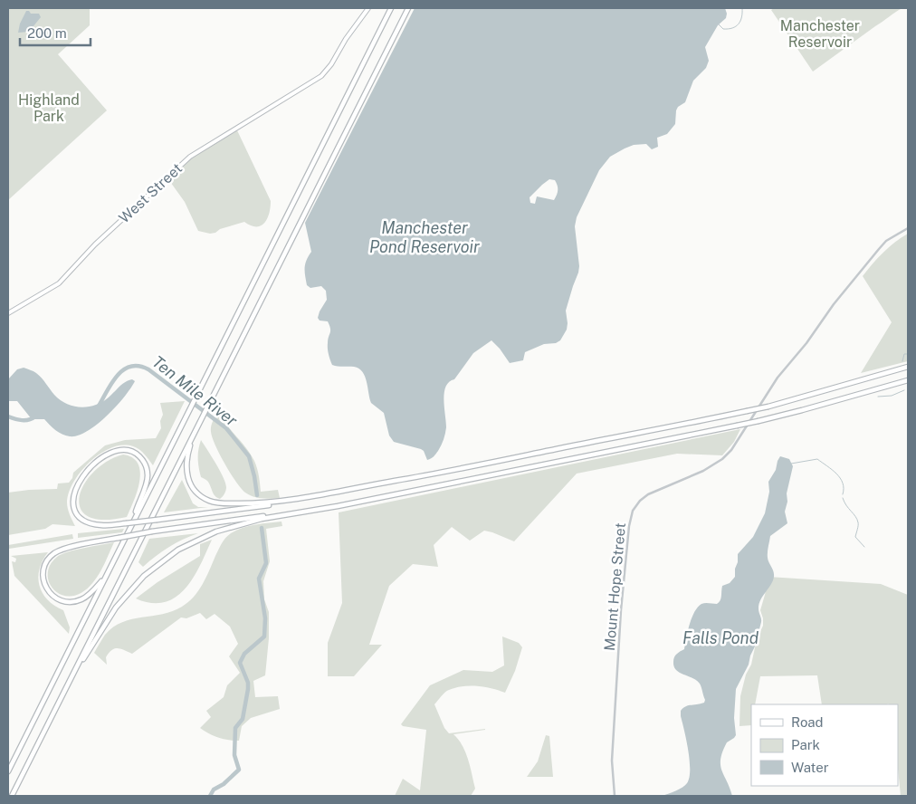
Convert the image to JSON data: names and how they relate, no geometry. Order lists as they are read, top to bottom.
{
  "streets": {
    "main road": ["West Street"],
    "street": ["Mount Hope Street"]
  },
  "water": ["Manchester Pond Reservoir", "Ten Mile River", "Falls Pond"],
  "parks": ["Manchester Reservoir", "Highland Park"],
  "legend": ["Road", "Park", "Water"],
  "scale_bar": "200 m"
}
